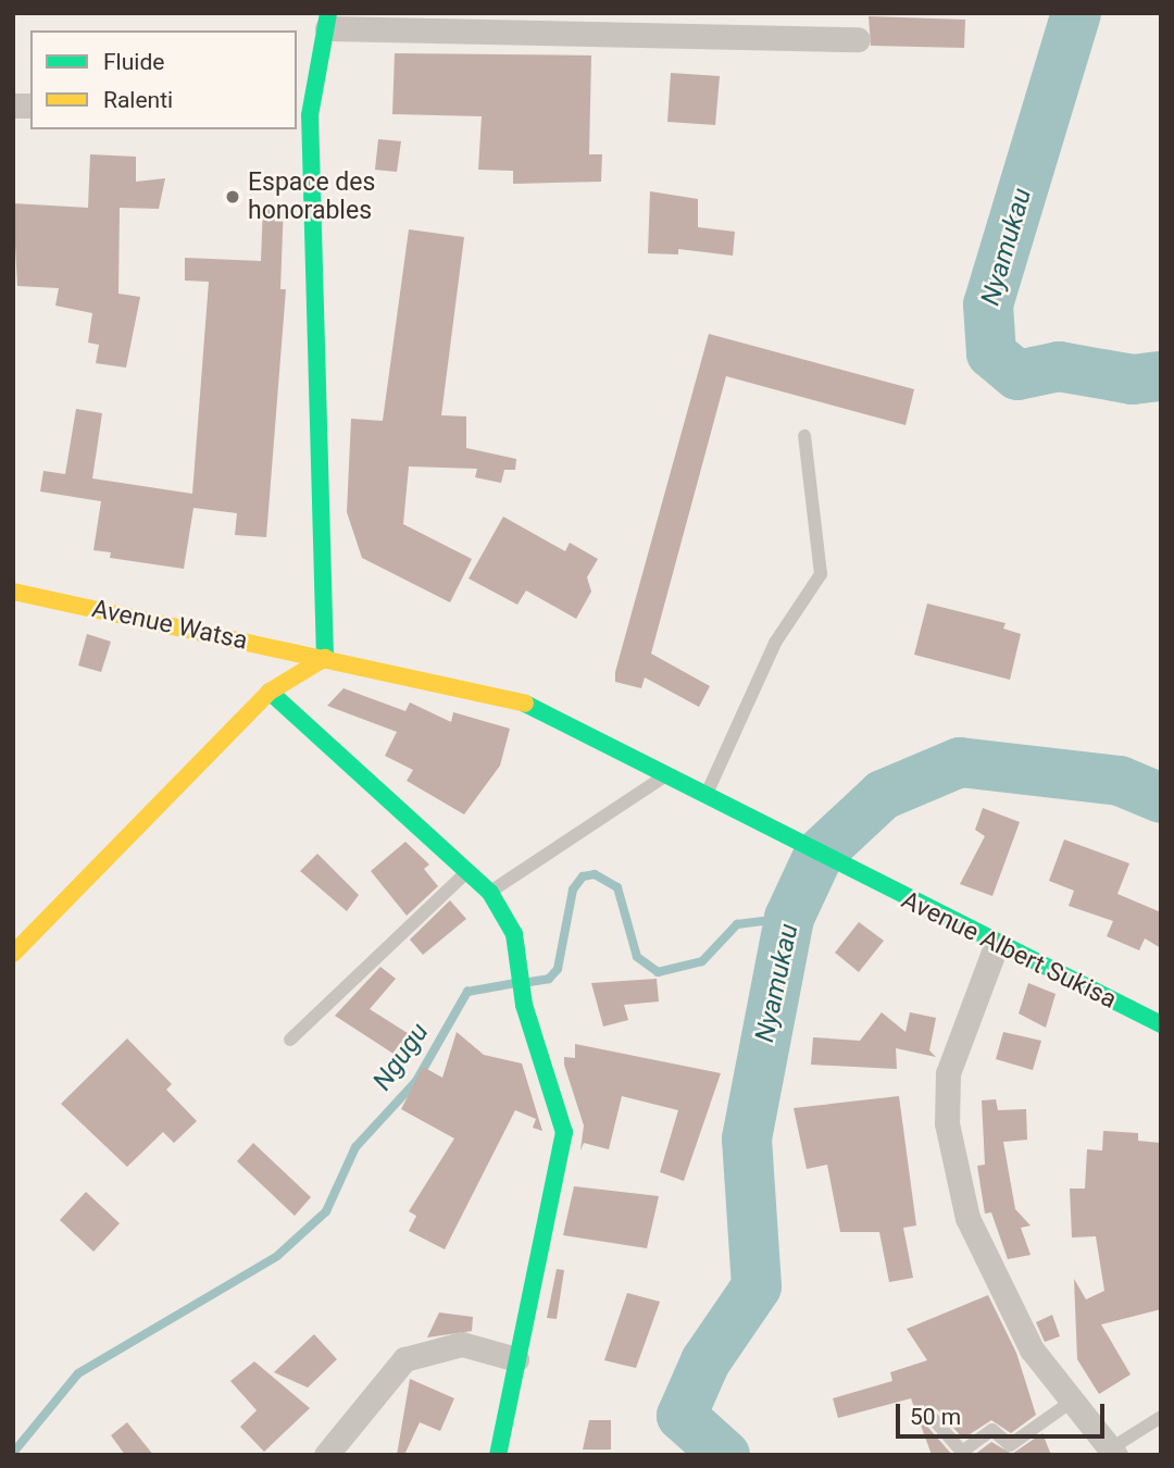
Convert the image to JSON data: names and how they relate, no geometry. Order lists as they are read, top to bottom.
{
  "streets": {
    "street": ["Avenue Watsa", "Avenue Albert Sukisa"]
  },
  "crossings": [
    ["Avenue Watsa", "Avenue Albert Sukisa"]
  ],
  "water": ["Nyamukau", "Ngugu"],
  "places": ["Espace des honorables"],
  "legend": ["Fluide", "Ralenti"],
  "scale_bar": "50 m"
}
